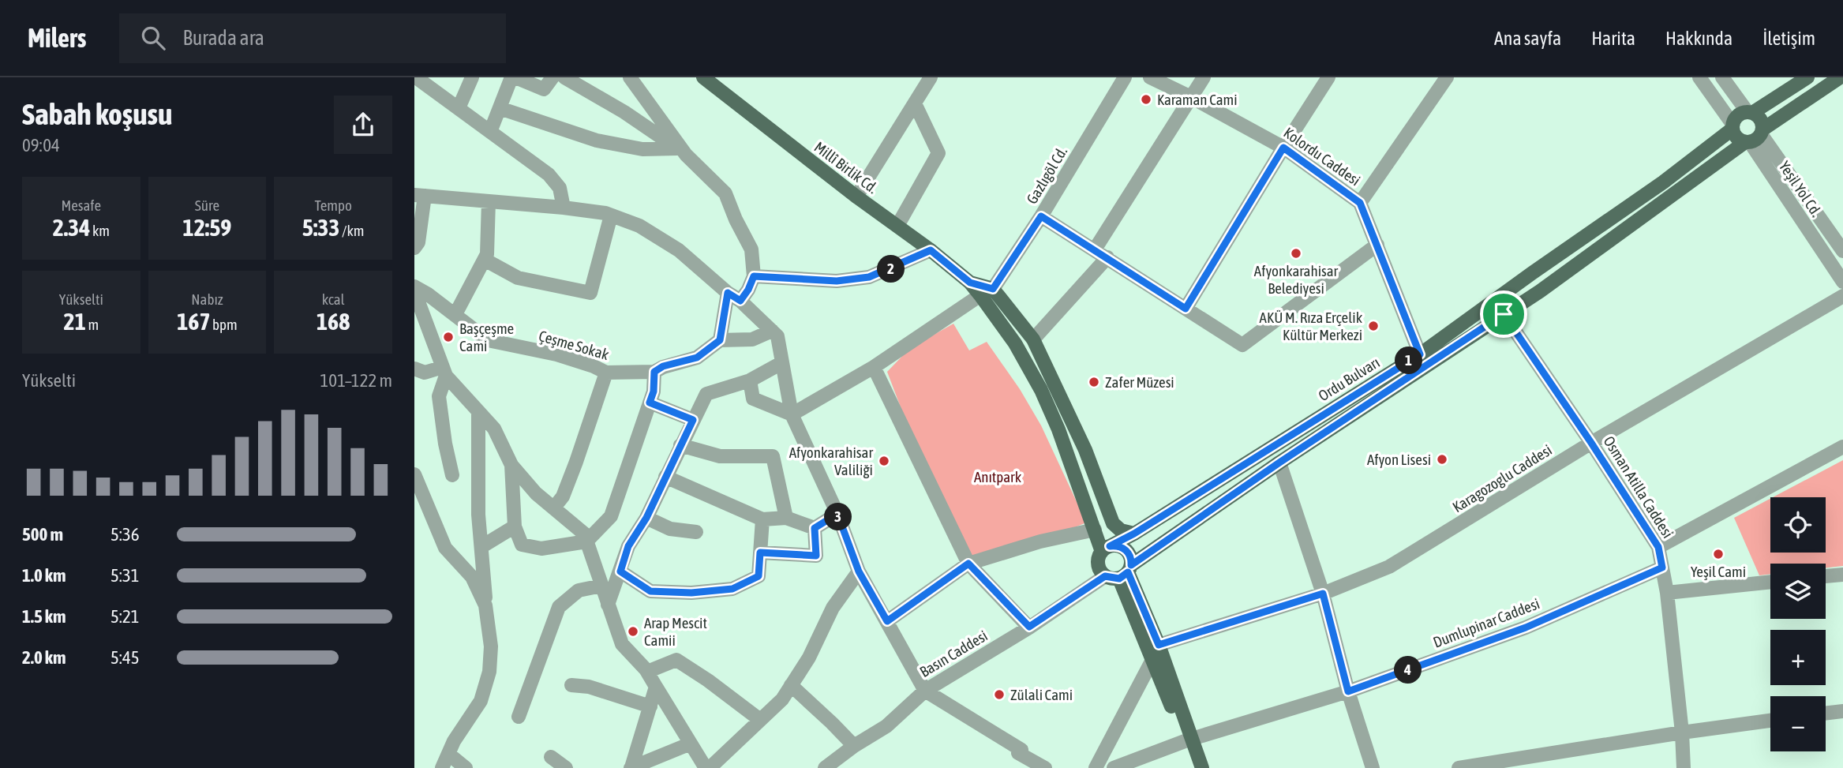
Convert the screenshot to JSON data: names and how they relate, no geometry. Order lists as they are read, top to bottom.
{
  "streets": {
    "main road": ["Millî Birlik Cd.", "Ordu Bulvarı"],
    "street": [
      "Kolordu Caddesi",
      "Gazlıgöl Cd.",
      "Yeşil Yol Cd.",
      "Çeşme Sokak",
      "Karagozoglu Caddesi",
      "Osman Atilla Caddesi",
      "Dumlupinar Caddesi",
      "Basın Caddesi"
    ]
  },
  "crossings": [
    ["Kolordu Caddesi", "Ordu Bulvarı"],
    ["Millî Birlik Cd.", "Gazlıgöl Cd."],
    ["Millî Birlik Cd.", "Ordu Bulvarı"],
    ["Millî Birlik Cd.", "Basın Caddesi"],
    ["Yeşil Yol Cd.", "Ordu Bulvarı"],
    ["Ordu Bulvarı", "Osman Atilla Caddesi"],
    ["Ordu Bulvarı", "Basın Caddesi"],
    ["Karagozoglu Caddesi", "Osman Atilla Caddesi"],
    ["Osman Atilla Caddesi", "Dumlupinar Caddesi"]
  ],
  "parks": ["Anıtpark"],
  "places": [
    "Karaman Cami",
    "Afyonkarahisar Belediyesi",
    "AKÜ M. Rıza Erçelik Kültür Merkezi",
    "Başçeşme Cami",
    "Zafer Müzesi",
    "Afyon Lisesi",
    "Afyonkarahisar Valiliği",
    "Yeşil Cami",
    "Arap Mescit Camii",
    "Zülali Cami"
  ],
  "page": {
    "header": "Milers",
    "search": "Burada ara",
    "nav": [
      "Ana sayfa",
      "Harita",
      "Hakkında",
      "İletişim"
    ],
    "heading": ["Sabah koşusu", "09:04"],
    "stats": [
      ["Mesafe", "2.34 km"],
      ["Süre", "12:59"],
      ["Tempo", "5:33 /km"],
      ["Yükselti", "21 m"],
      ["Nabız", "167 bpm"],
      ["kcal", "168"]
    ],
    "pins": [
      "2",
      "1",
      "3",
      "4"
    ],
    "chart": ["Yükselti", "101–122 m"],
    "map_buttons": ["+", "−"],
    "list": [
      {
        "name": "500 m",
        "note": "5:36"
      },
      {
        "name": "1.0 km",
        "note": "5:31"
      },
      {
        "name": "1.5 km",
        "note": "5:21"
      },
      {
        "name": "2.0 km",
        "note": "5:45"
      }
    ]
  }
}
